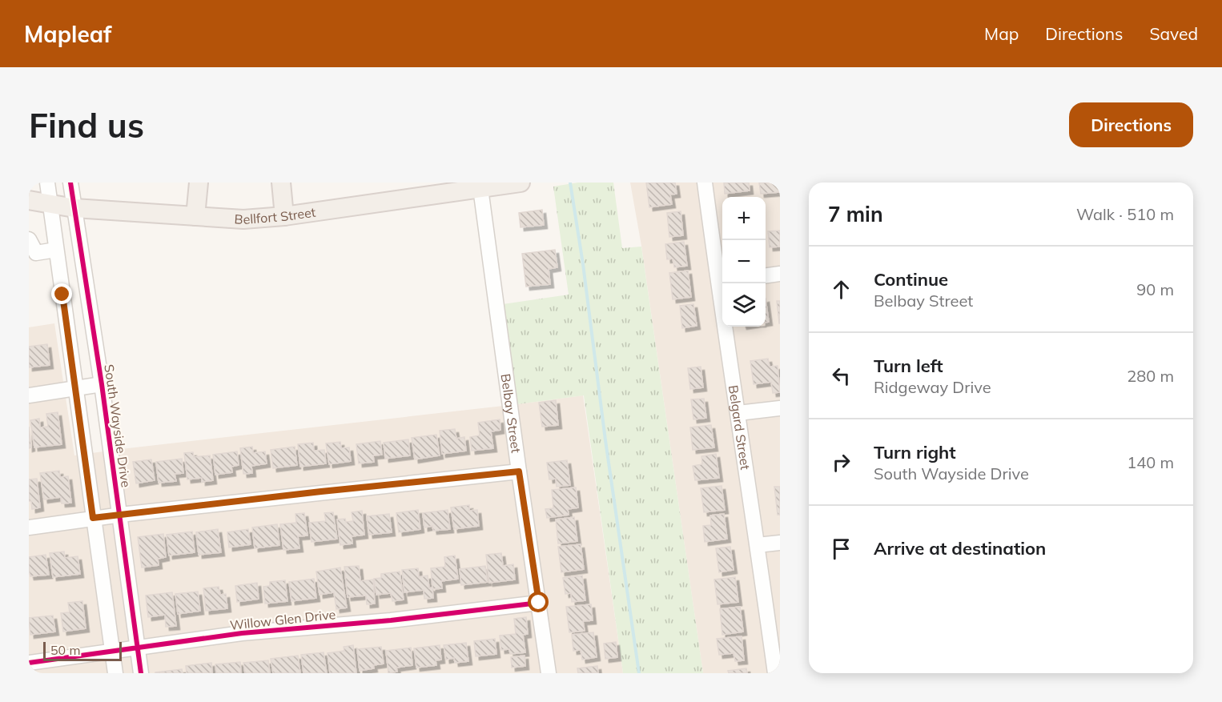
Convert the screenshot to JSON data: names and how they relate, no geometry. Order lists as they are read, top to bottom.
{
  "streets": {
    "main road": ["Bellfort Street"],
    "street": [
      "Belbay Street",
      "South Wayside Drive",
      "Belgard Street",
      "Willow Glen Drive"
    ]
  },
  "crossings": [
    ["Bellfort Street", "Belbay Street"],
    ["Bellfort Street", "South Wayside Drive"],
    ["Belbay Street", "Willow Glen Drive"],
    ["South Wayside Drive", "Willow Glen Drive"]
  ],
  "scale_bar": "50 m",
  "page": {
    "header": "Mapleaf",
    "nav": ["Map", "Directions", "Saved"],
    "buttons": "Directions",
    "title": "Find us",
    "heading": ["7 min", "Walk · 510 m"],
    "map_buttons": ["+", "−"],
    "list": [
      ["Continue", "Belbay Street", "90 m"],
      ["Turn left", "Ridgeway Drive", "280 m"],
      ["Turn right", "South Wayside Drive", "140 m"],
      "Arrive at destination"
    ],
    "scale": "50 m"
  }
}
